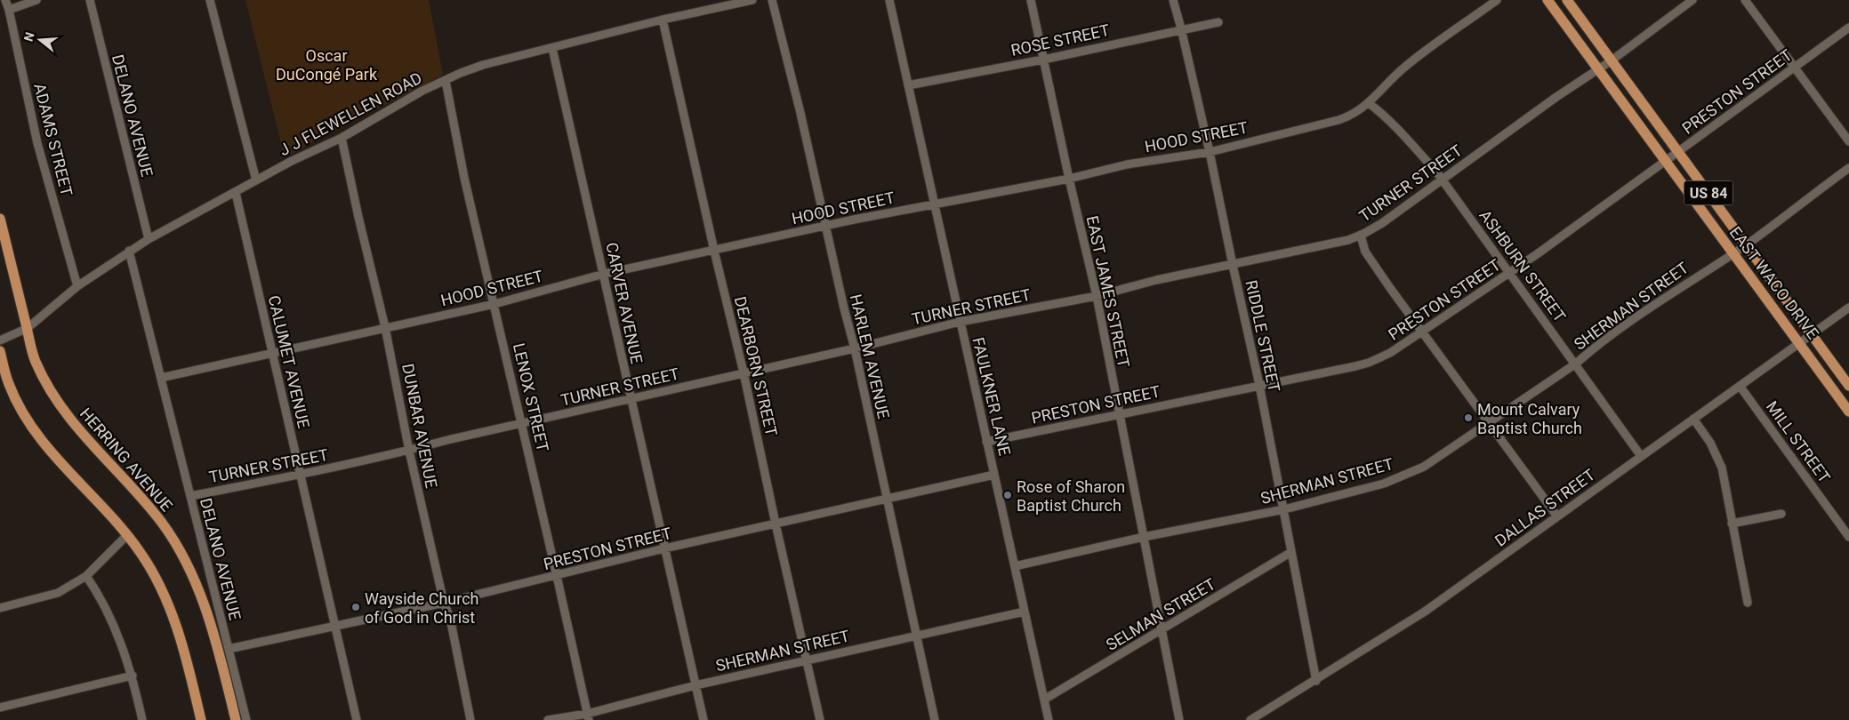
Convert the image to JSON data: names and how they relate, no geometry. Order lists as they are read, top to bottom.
{
  "streets": {
    "main road": ["US 84", "EAST WACO DRIVE", "HERRING AVENUE"],
    "street": [
      "ROSE STREET",
      "PRESTON STREET",
      "J J FLEWELLEN ROAD",
      "DELANO AVENUE",
      "HOOD STREET",
      "ADAMS STREET",
      "TURNER STREET",
      "ASHBURN STREET",
      "EAST JAMES STREET",
      "CARVER AVENUE",
      "SHERMAN STREET",
      "RIDDLE STREET",
      "HARLEM AVENUE",
      "CALUMET AVENUE",
      "DEARBORN STREET",
      "FAULKNER LANE",
      "LENOX STREET",
      "DUNBAR AVENUE",
      "MILL STREET",
      "DALLAS STREET",
      "SELMAN STREET"
    ]
  },
  "crossings": [
    ["ROSE STREET", "EAST JAMES STREET"],
    ["ROSE STREET", "RIDDLE STREET"],
    ["ROSE STREET", "FAULKNER LANE"],
    ["PRESTON STREET", "DELANO AVENUE"],
    ["PRESTON STREET", "ASHBURN STREET"],
    ["PRESTON STREET", "EAST WACO DRIVE"],
    ["PRESTON STREET", "EAST JAMES STREET"],
    ["PRESTON STREET", "CARVER AVENUE"],
    ["PRESTON STREET", "RIDDLE STREET"],
    ["PRESTON STREET", "HARLEM AVENUE"],
    ["PRESTON STREET", "CALUMET AVENUE"],
    ["PRESTON STREET", "DEARBORN STREET"],
    ["PRESTON STREET", "FAULKNER LANE"],
    ["PRESTON STREET", "LENOX STREET"],
    ["PRESTON STREET", "DUNBAR AVENUE"],
    ["J J FLEWELLEN ROAD", "DELANO AVENUE"],
    ["J J FLEWELLEN ROAD", "ADAMS STREET"],
    ["J J FLEWELLEN ROAD", "CARVER AVENUE"],
    ["J J FLEWELLEN ROAD", "CALUMET AVENUE"],
    ["J J FLEWELLEN ROAD", "DEARBORN STREET"],
    ["J J FLEWELLEN ROAD", "LENOX STREET"],
    ["J J FLEWELLEN ROAD", "DUNBAR AVENUE"],
    ["J J FLEWELLEN ROAD", "HERRING AVENUE"],
    ["DELANO AVENUE", "HOOD STREET"],
    ["DELANO AVENUE", "TURNER STREET"],
    ["HOOD STREET", "ASHBURN STREET"],
    ["HOOD STREET", "EAST JAMES STREET"],
    ["HOOD STREET", "CARVER AVENUE"],
    ["HOOD STREET", "RIDDLE STREET"],
    ["HOOD STREET", "HARLEM AVENUE"],
    ["HOOD STREET", "CALUMET AVENUE"],
    ["HOOD STREET", "DEARBORN STREET"],
    ["HOOD STREET", "FAULKNER LANE"],
    ["HOOD STREET", "LENOX STREET"],
    ["HOOD STREET", "DUNBAR AVENUE"],
    ["TURNER STREET", "ASHBURN STREET"],
    ["TURNER STREET", "EAST WACO DRIVE"],
    ["TURNER STREET", "EAST JAMES STREET"],
    ["TURNER STREET", "CARVER AVENUE"],
    ["TURNER STREET", "RIDDLE STREET"],
    ["TURNER STREET", "HARLEM AVENUE"],
    ["TURNER STREET", "CALUMET AVENUE"],
    ["TURNER STREET", "DEARBORN STREET"],
    ["TURNER STREET", "FAULKNER LANE"],
    ["TURNER STREET", "LENOX STREET"],
    ["TURNER STREET", "DUNBAR AVENUE"],
    ["ASHBURN STREET", "SHERMAN STREET"],
    ["ASHBURN STREET", "DALLAS STREET"],
    ["EAST WACO DRIVE", "SHERMAN STREET"],
    ["EAST WACO DRIVE", "DALLAS STREET"],
    ["EAST JAMES STREET", "SHERMAN STREET"],
    ["EAST JAMES STREET", "SELMAN STREET"],
    ["CARVER AVENUE", "SHERMAN STREET"],
    ["SHERMAN STREET", "RIDDLE STREET"],
    ["SHERMAN STREET", "HARLEM AVENUE"],
    ["SHERMAN STREET", "DEARBORN STREET"],
    ["SHERMAN STREET", "FAULKNER LANE"],
    ["SHERMAN STREET", "LENOX STREET"],
    ["RIDDLE STREET", "DALLAS STREET"],
    ["RIDDLE STREET", "SELMAN STREET"],
    ["FAULKNER LANE", "SELMAN STREET"],
    ["MILL STREET", "DALLAS STREET"]
  ],
  "parks": ["Oscar DuCongé Park"],
  "places": ["Mount Calvary Baptist Church", "Rose of Sharon Baptist Church", "Wayside Church of God in Christ"],
  "north": "left"
}
